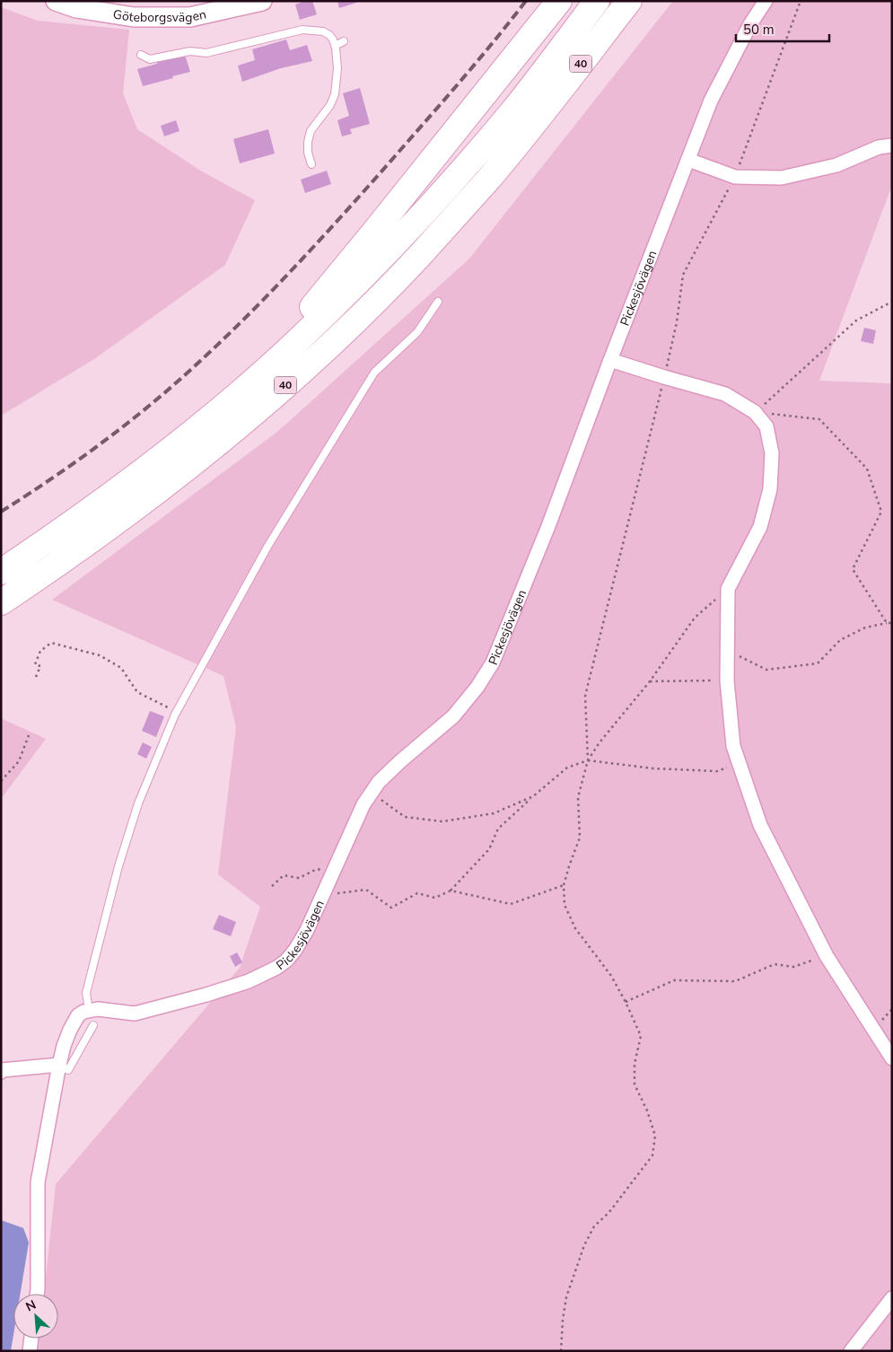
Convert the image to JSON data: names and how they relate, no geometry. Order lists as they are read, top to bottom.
{
  "streets": {
    "highway": ["40"],
    "street": ["Göteborgsvägen", "Pickesjövägen"]
  },
  "scale_bar": "50 m",
  "north": "top left"
}
